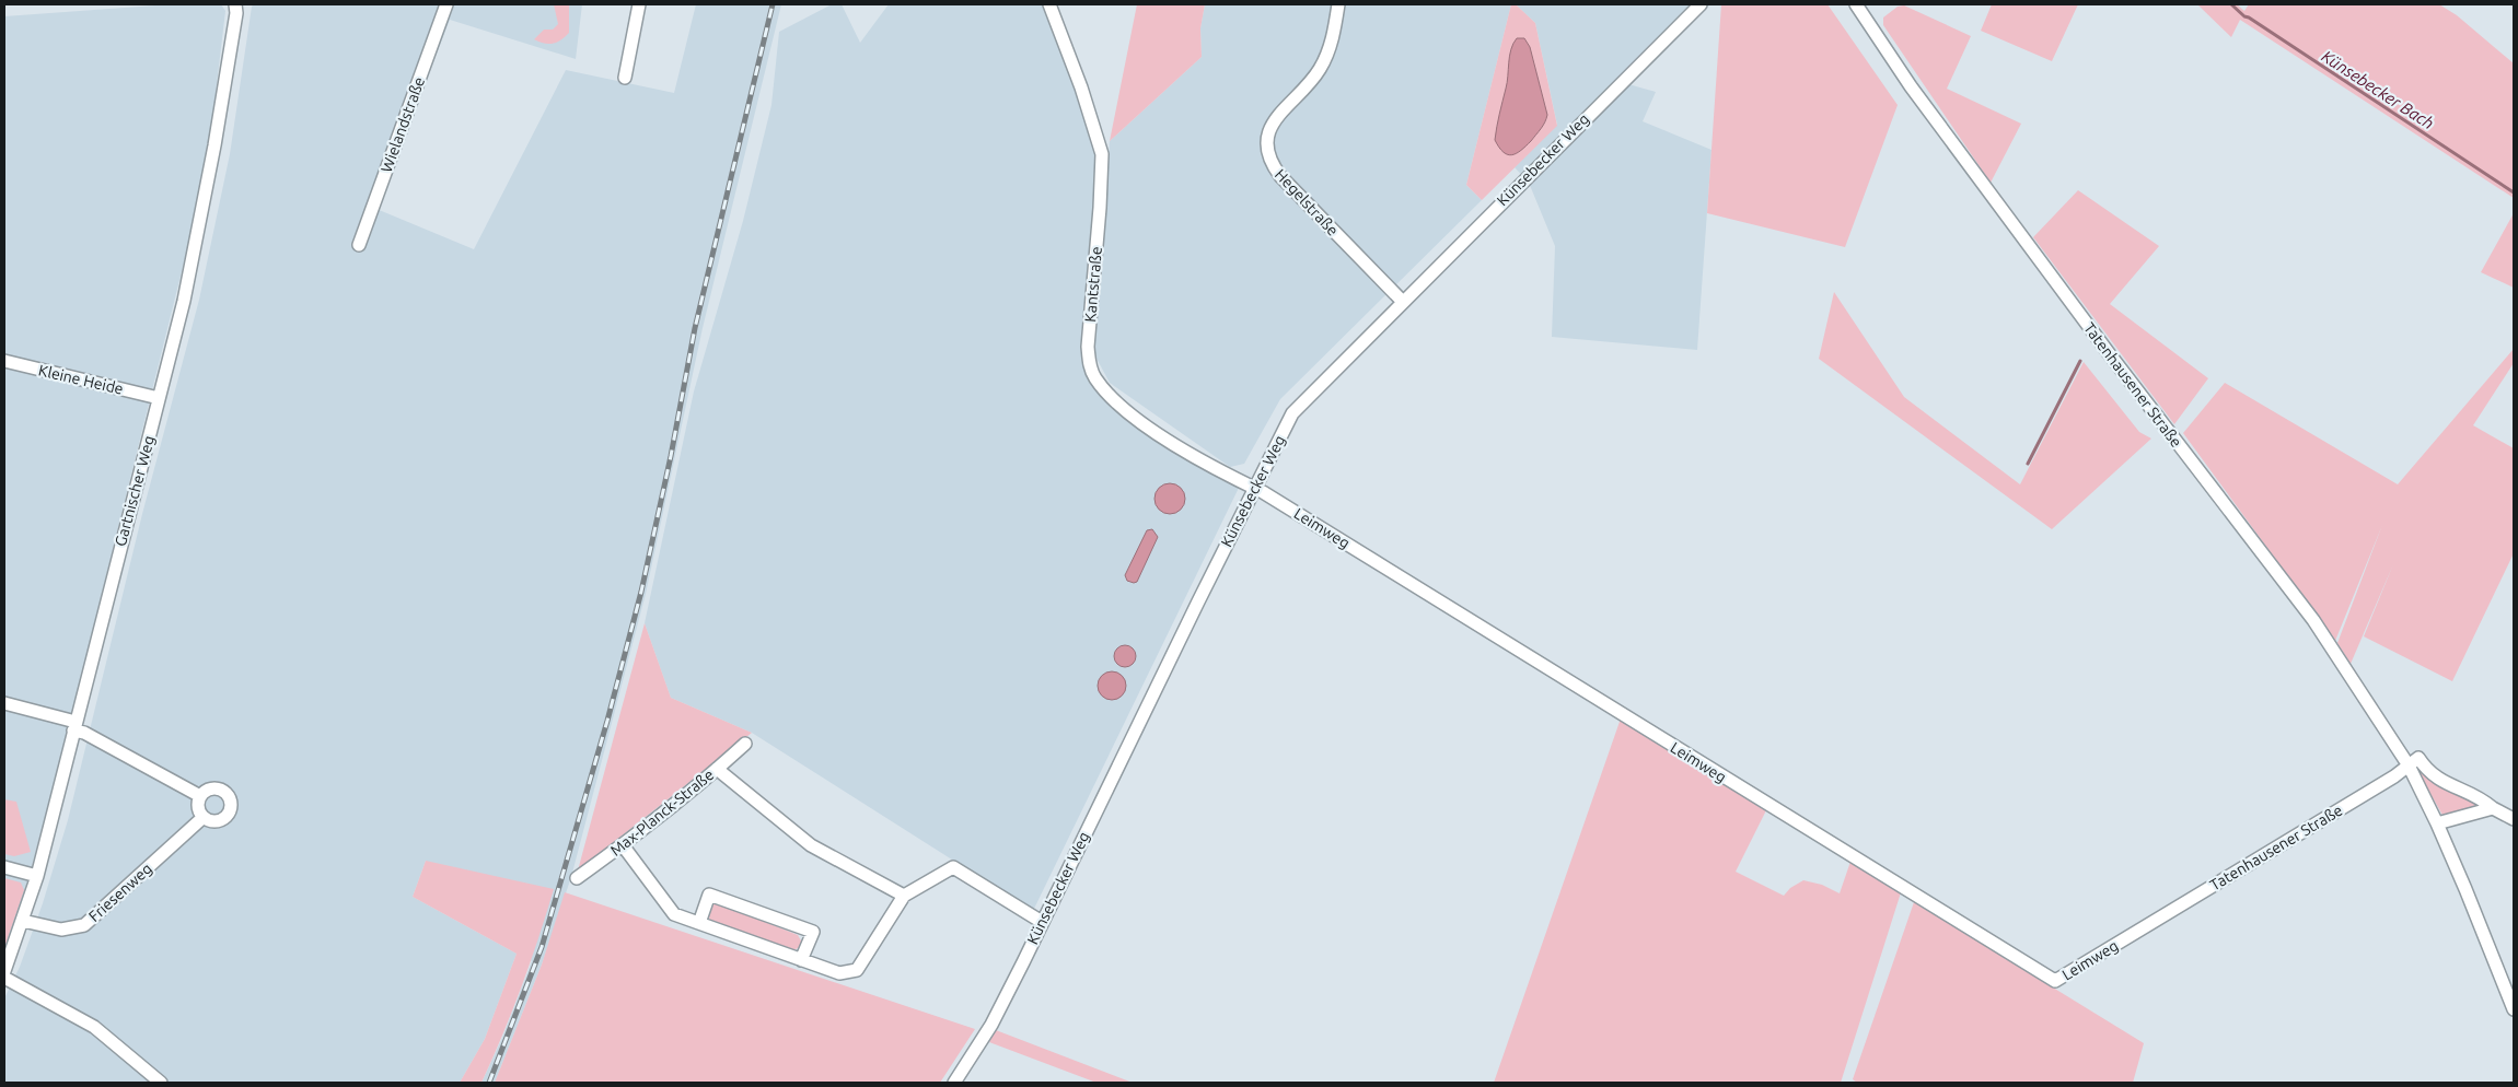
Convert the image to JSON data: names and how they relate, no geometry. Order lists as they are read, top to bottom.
{
  "streets": {
    "street": [
      "Wielandstraße",
      "Künsebecker Weg",
      "Hegelstraße",
      "Kantstraße",
      "Kleine Heide",
      "Tatenhausener Straße",
      "Gartnischer Weg",
      "Leimweg",
      "Max-Planck-Straße",
      "Friesenweg"
    ]
  },
  "crossings": [
    ["Künsebecker Weg", "Hegelstraße"],
    ["Künsebecker Weg", "Kantstraße"],
    ["Künsebecker Weg", "Leimweg"],
    ["Kantstraße", "Leimweg"],
    ["Kleine Heide", "Gartnischer Weg"],
    ["Tatenhausener Straße", "Leimweg"],
    ["Gartnischer Weg", "Friesenweg"]
  ],
  "water": ["Künsebecker Bach"]
}
